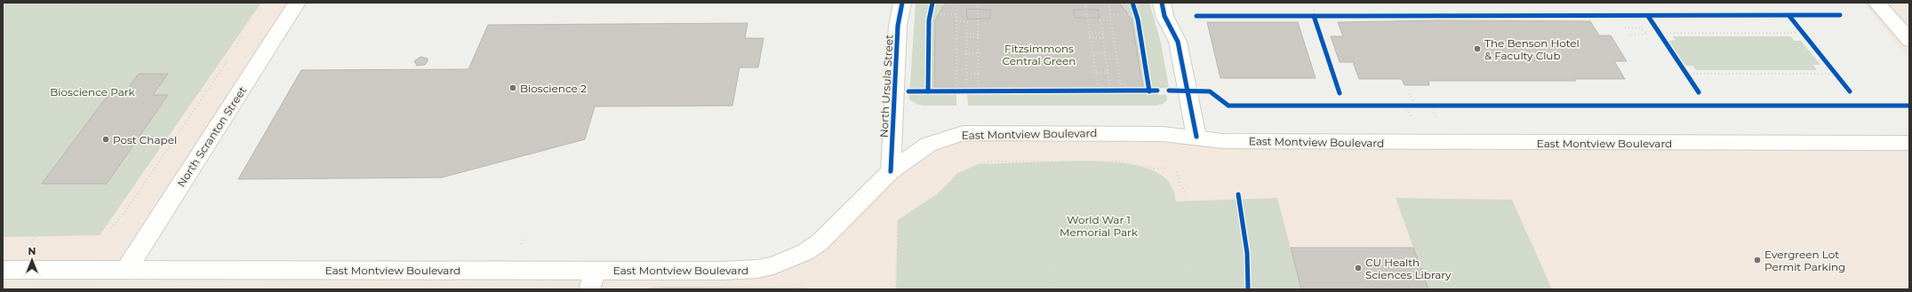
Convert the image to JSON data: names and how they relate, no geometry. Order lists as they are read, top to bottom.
{
  "streets": {
    "street": ["North Ursula Street", "East Montview Boulevard", "North Scranton Street"]
  },
  "crossings": [
    ["North Ursula Street", "East Montview Boulevard"],
    ["East Montview Boulevard", "North Scranton Street"]
  ],
  "parks": ["Fitzsimmons Central Green", "Bioscience Park", "World War 1 Memorial Park"],
  "places": [
    "The Benson Hotel & Faculty Club",
    "Bioscience 2",
    "Post Chapel",
    "Evergreen Lot Permit Parking",
    "CU Health Sciences Library"
  ],
  "north": "top"
}
